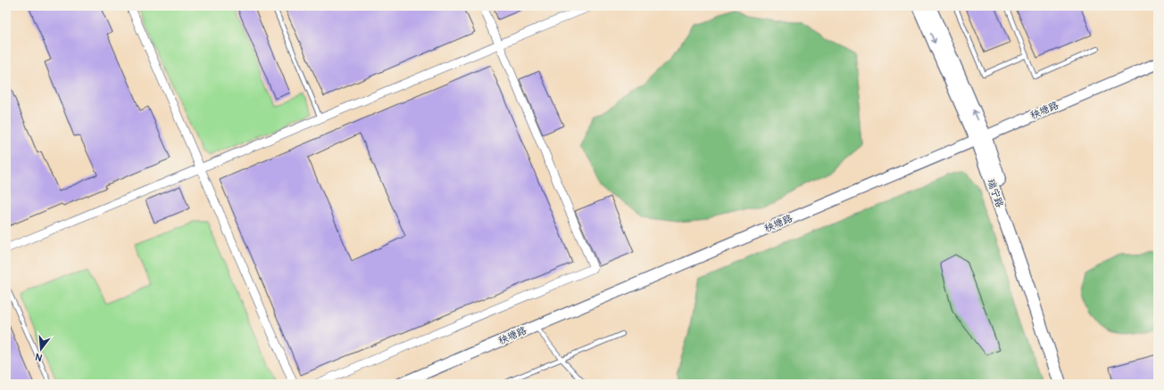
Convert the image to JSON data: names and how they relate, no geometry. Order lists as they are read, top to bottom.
{
  "streets": {
    "main road": ["秧塘路", "瑞宁路"]
  },
  "crossings": [
    ["秧塘路", "瑞宁路"]
  ],
  "north": "bottom"
}
